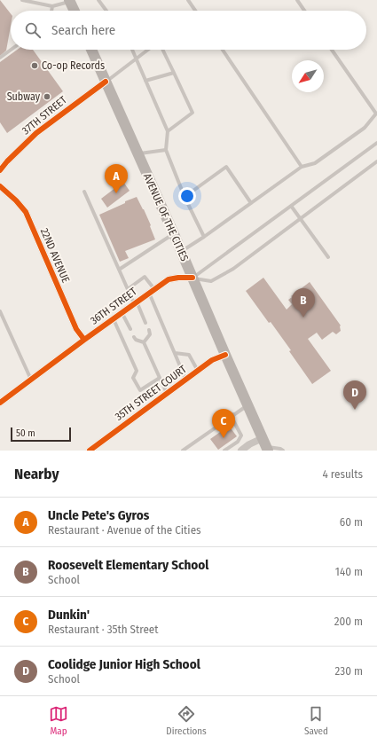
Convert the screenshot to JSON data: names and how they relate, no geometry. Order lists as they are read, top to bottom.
{
  "streets": {
    "main road": ["AVENUE OF THE CITIES"],
    "street": [
      "37TH STREET",
      "22ND AVENUE",
      "36TH STREET",
      "35TH STREET COURT"
    ]
  },
  "crossings": [
    ["37TH STREET", "AVENUE OF THE CITIES"],
    ["AVENUE OF THE CITIES", "36TH STREET"],
    ["AVENUE OF THE CITIES", "35TH STREET COURT"],
    ["22ND AVENUE", "36TH STREET"]
  ],
  "places": ["Co-op Records", "Subway"],
  "scale_bar": "50 m",
  "north": "bottom left",
  "page": {
    "search": "Search here",
    "pins": [
      "A",
      "B",
      "D",
      "C"
    ],
    "scale": "50 m",
    "heading": ["Nearby", "4 results"],
    "list": [
      {
        "mark": "A",
        "name": "Uncle Pete's Gyros",
        "note": "Restaurant · Avenue of the Cities",
        "value": "60 m"
      },
      {
        "mark": "B",
        "name": "Roosevelt Elementary School",
        "note": "School",
        "value": "140 m"
      },
      {
        "mark": "C",
        "name": "Dunkin'",
        "note": "Restaurant · 35th Street",
        "value": "200 m"
      },
      {
        "mark": "D",
        "name": "Coolidge Junior High School",
        "note": "School",
        "value": "230 m"
      }
    ],
    "nav": ["Map", "Directions", "Saved"]
  }
}
